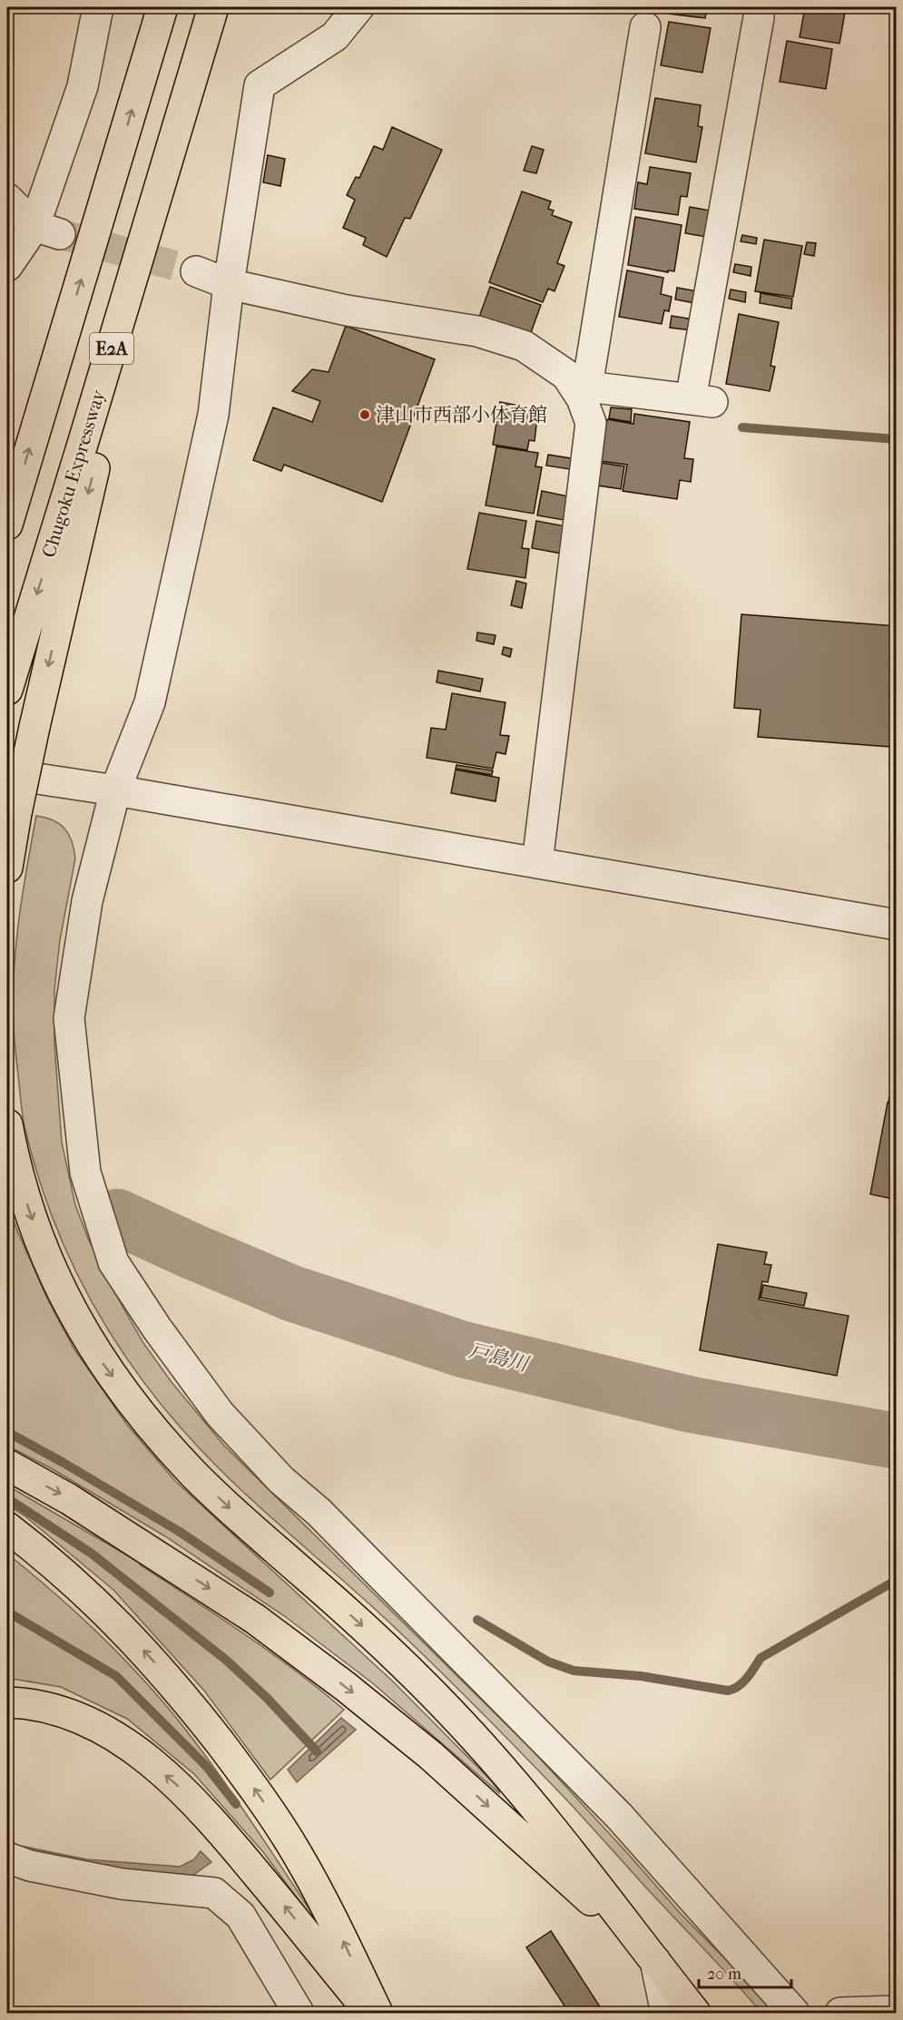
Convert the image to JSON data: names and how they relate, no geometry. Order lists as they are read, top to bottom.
{
  "streets": {
    "highway": ["E2A", "Chugoku Expressway"]
  },
  "water": ["戸島川"],
  "places": ["津山市西部小体育館"],
  "scale_bar": "20 m"
}
